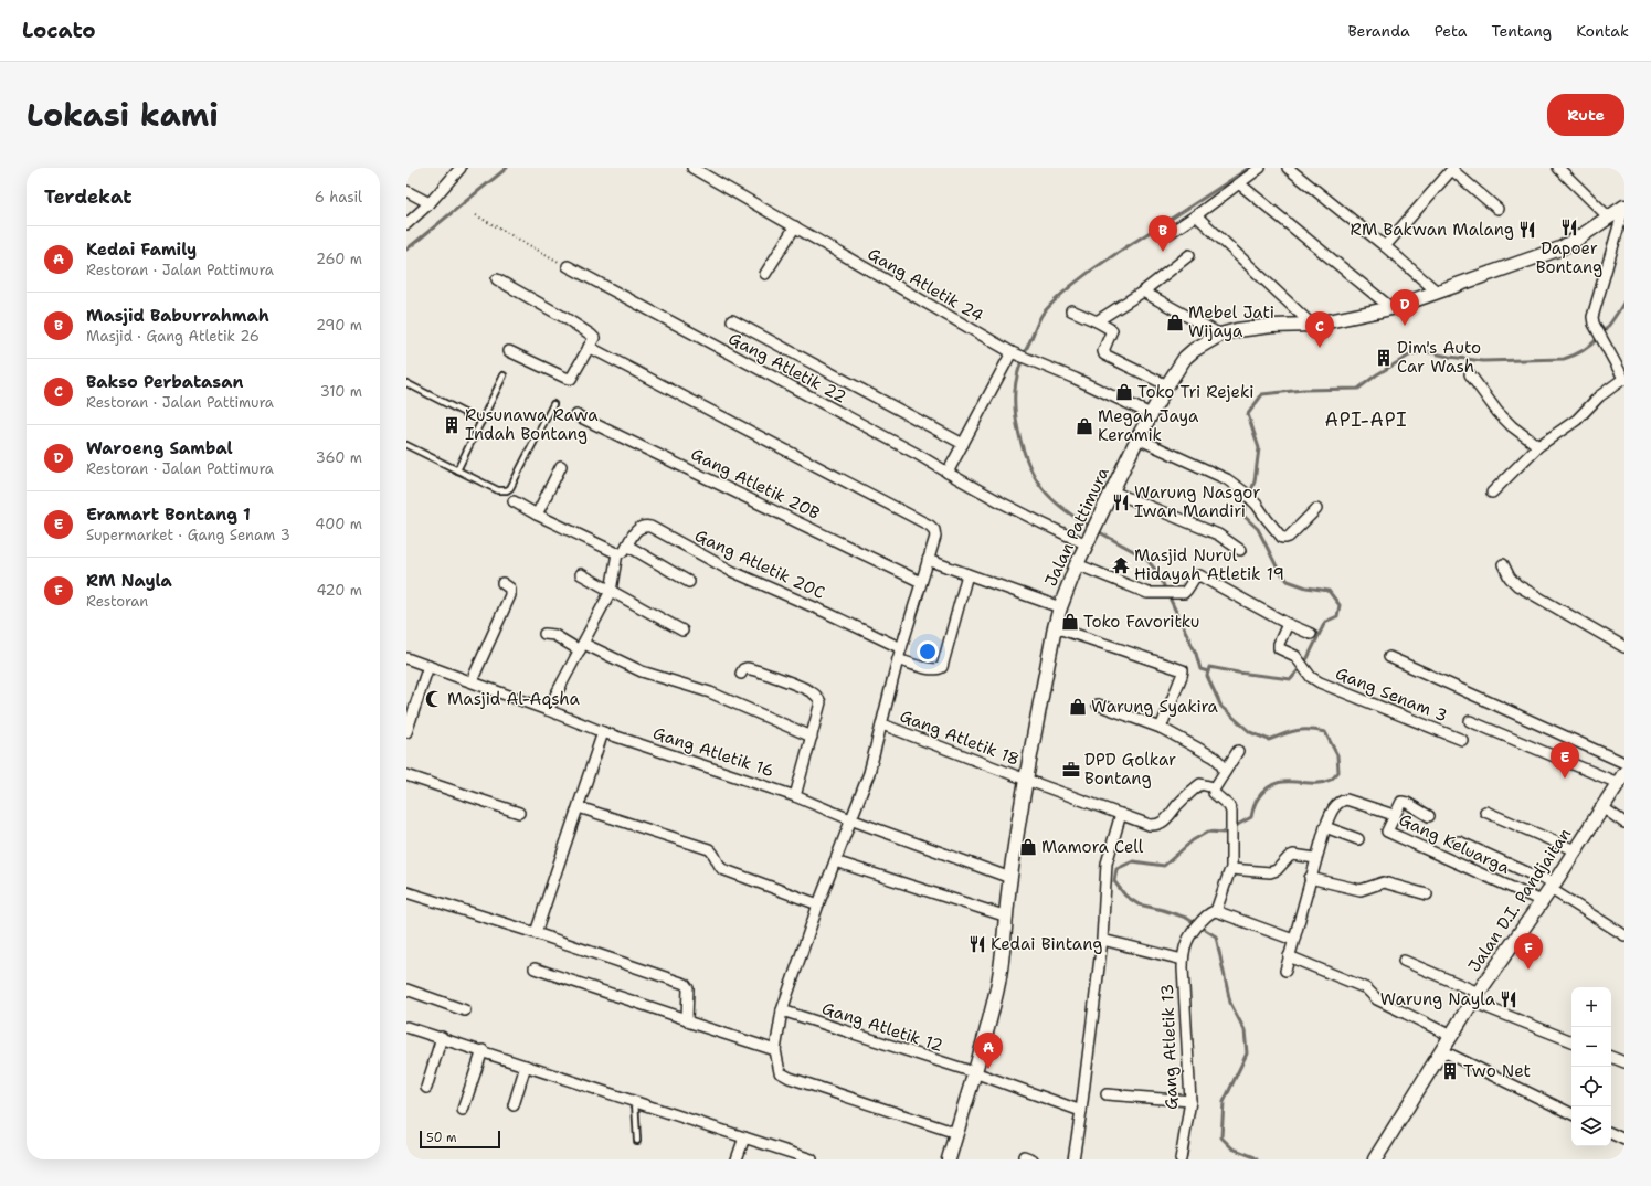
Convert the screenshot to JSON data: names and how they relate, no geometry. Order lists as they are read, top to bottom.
{
  "streets": {
    "street": [
      "Gang Atletik 24",
      "Gang Atletik 22",
      "Gang Atletik 20B",
      "Jalan Pattimura",
      "Gang Atletik 20C",
      "Gang Senam 3",
      "Gang Atletik 18",
      "Gang Atletik 16",
      "Gang Keluarga",
      "Jalan D.I. Pandjaitan",
      "Gang Atletik 12",
      "Gang Atletik 13"
    ]
  },
  "crossings": [
    ["Gang Atletik 24", "Jalan Pattimura"],
    ["Gang Atletik 22", "Jalan Pattimura"],
    ["Jalan Pattimura", "Gang Atletik 18"],
    ["Jalan Pattimura", "Gang Atletik 16"],
    ["Jalan Pattimura", "Gang Atletik 12"],
    ["Gang Senam 3", "Jalan D.I. Pandjaitan"],
    ["Gang Keluarga", "Jalan D.I. Pandjaitan"]
  ],
  "districts": ["API-API"],
  "places": {
    "restaurant": [
      "Dapoer Bontang",
      "RM Bakwan Malang",
      "Warung Nasgor Iwan Mandiri",
      "Kedai Bintang",
      "Warung Nayla"
    ],
    "shop": [
      "Mebel Jati Wijaya",
      "Toko Tri Rejeki",
      "Megah Jaya Keramik",
      "Toko Favoritku",
      "Warung Syakira",
      "Mamora Cell"
    ],
    "building": ["Dim's Auto Car Wash", "Rusunawa Rawa Indah Bontang", "Two Net"],
    "temple": ["Masjid Nurul Hidayah Atletik 19"],
    "mosque": ["Masjid Al-Aqsha"],
    "office": ["DPD Golkar Bontang"]
  },
  "scale_bar": "50 m",
  "page": {
    "header": "Locato",
    "nav": [
      "Beranda",
      "Peta",
      "Tentang",
      "Kontak"
    ],
    "title": "Lokasi kami",
    "buttons": "Rute",
    "heading": ["Terdekat", "6 hasil"],
    "pins": [
      "B",
      "D",
      "C",
      "E",
      "F",
      "A"
    ],
    "list": [
      {
        "mark": "A",
        "name": "Kedai Family",
        "note": "Restoran · Jalan Pattimura",
        "value": "260 m"
      },
      {
        "mark": "B",
        "name": "Masjid Baburrahmah",
        "note": "Masjid · Gang Atletik 26",
        "value": "290 m"
      },
      {
        "mark": "C",
        "name": "Bakso Perbatasan",
        "note": "Restoran · Jalan Pattimura",
        "value": "310 m"
      },
      {
        "mark": "D",
        "name": "Waroeng Sambal",
        "note": "Restoran · Jalan Pattimura",
        "value": "360 m"
      },
      {
        "mark": "E",
        "name": "Eramart Bontang 1",
        "note": "Supermarket · Gang Senam 3",
        "value": "400 m"
      },
      {
        "mark": "F",
        "name": "RM Nayla",
        "note": "Restoran",
        "value": "420 m"
      }
    ],
    "map_buttons": ["+", "−"],
    "scale": "50 m"
  }
}
